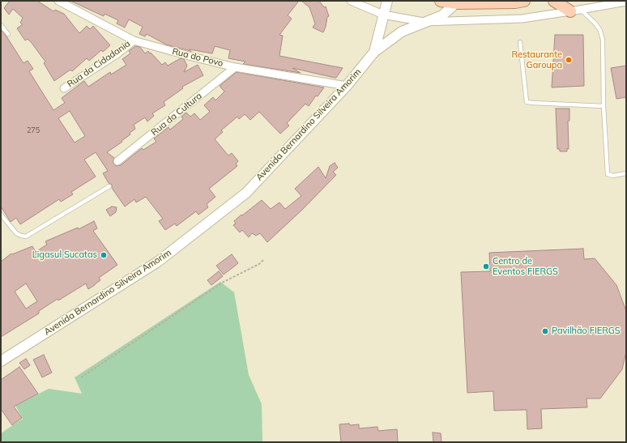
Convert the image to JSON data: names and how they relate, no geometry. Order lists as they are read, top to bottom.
{
  "streets": {
    "main road": ["Avenida Bernardino Silveira Amorim"],
    "street": ["Rua do Povo", "Rua da Cidadania", "Rua da Cultura"]
  },
  "crossings": [
    ["Rua do Povo", "Rua da Cidadania"],
    ["Rua do Povo", "Rua da Cultura"],
    ["Rua do Povo", "Avenida Bernardino Silveira Amorim"]
  ],
  "places": [
    "Restaurante Garoupa",
    "Ligasul Sucatas",
    "Centro de Eventos FIERGS",
    "Pavilhão FIERGS"
  ],
  "house_numbers": ["275"]
}
